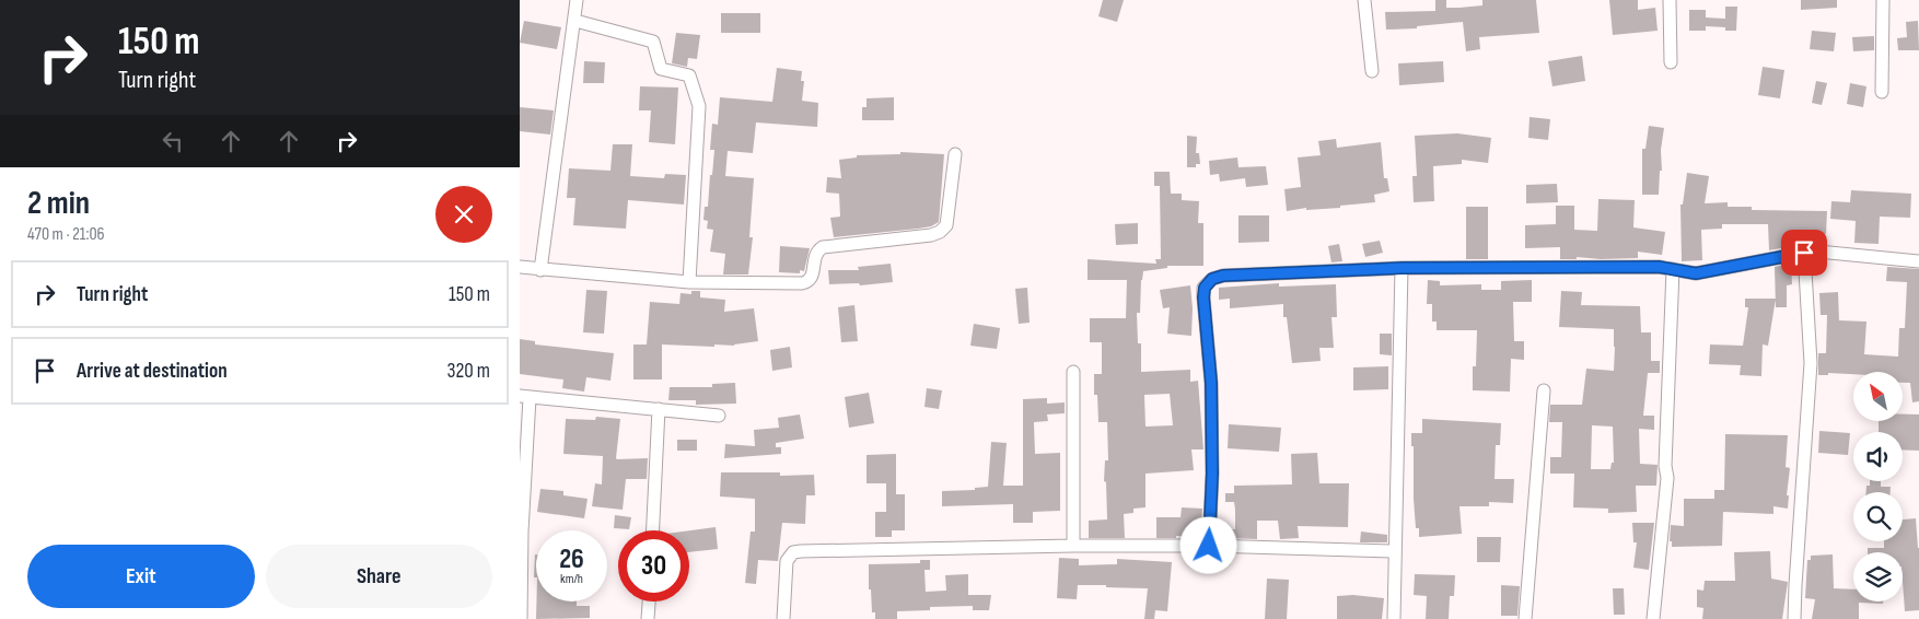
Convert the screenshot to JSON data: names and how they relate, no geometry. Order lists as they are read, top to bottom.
{
  "north": "top left",
  "page": {
    "turn": ["150 m", "Turn right"],
    "heading": ["2 min", "470 m · 21:06"],
    "list": [
      {
        "name": "Turn right",
        "value": "150 m"
      },
      {
        "name": "Arrive at destination",
        "value": "320 m"
      }
    ],
    "speed": "26 km/h",
    "limit": "30",
    "buttons": ["Exit", "Share"]
  }
}
